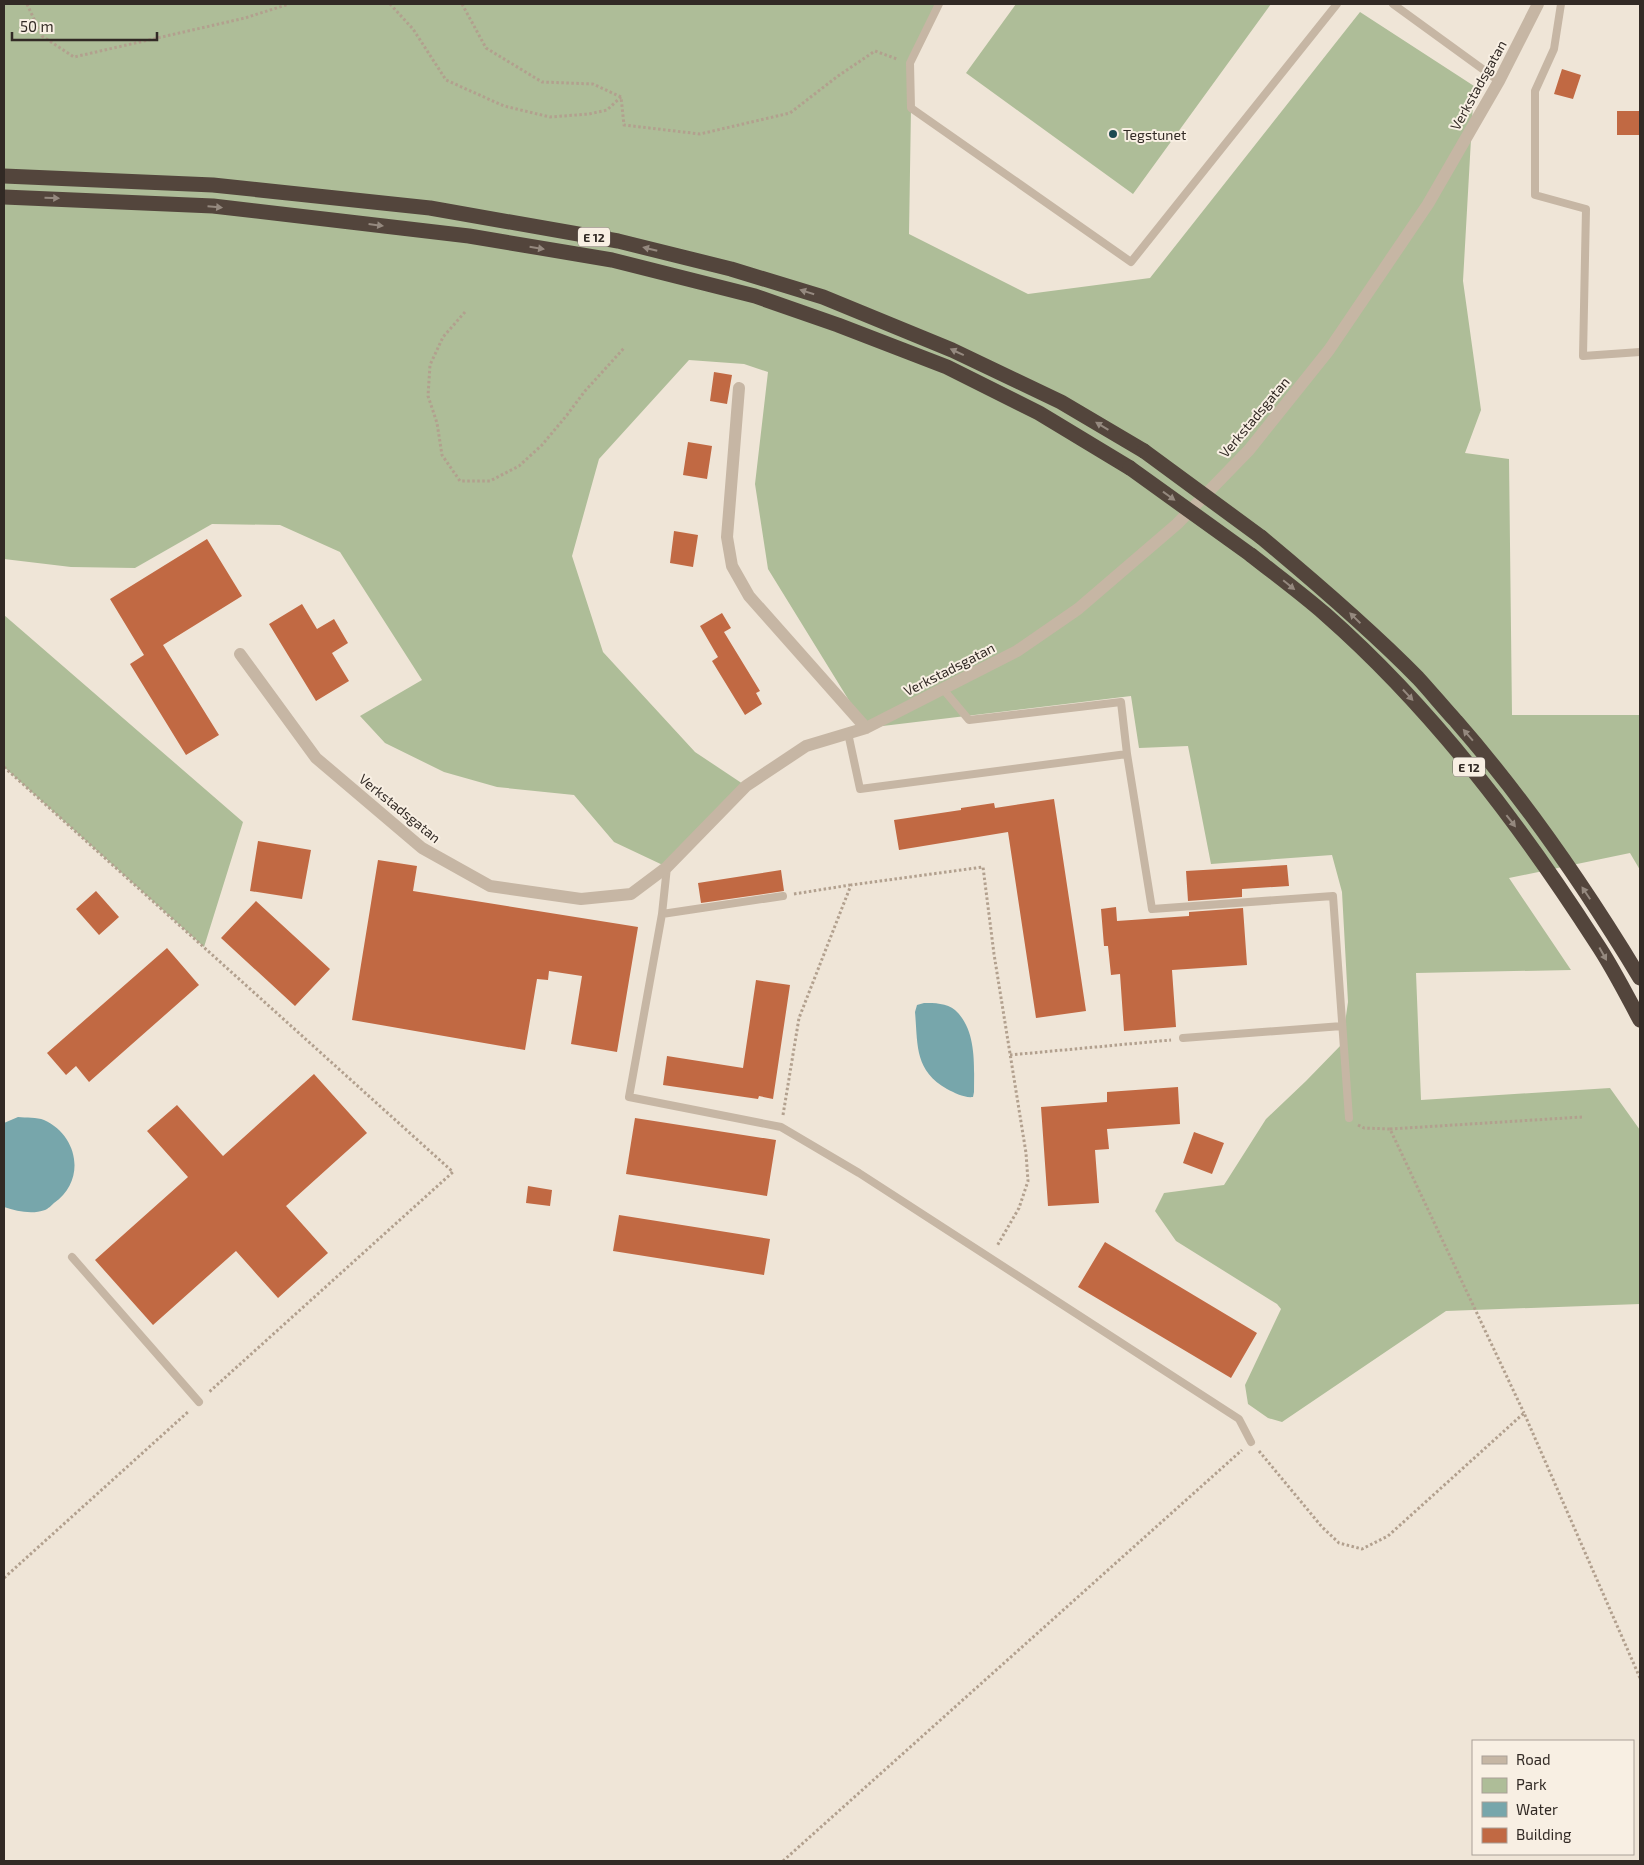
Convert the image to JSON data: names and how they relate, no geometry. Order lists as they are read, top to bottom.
{
  "streets": {
    "highway": ["E 12"],
    "street": ["Verkstadsgatan"]
  },
  "places": ["Tegstunet"],
  "legend": [
    "Road",
    "Park",
    "Water",
    "Building"
  ],
  "scale_bar": "50 m"
}
